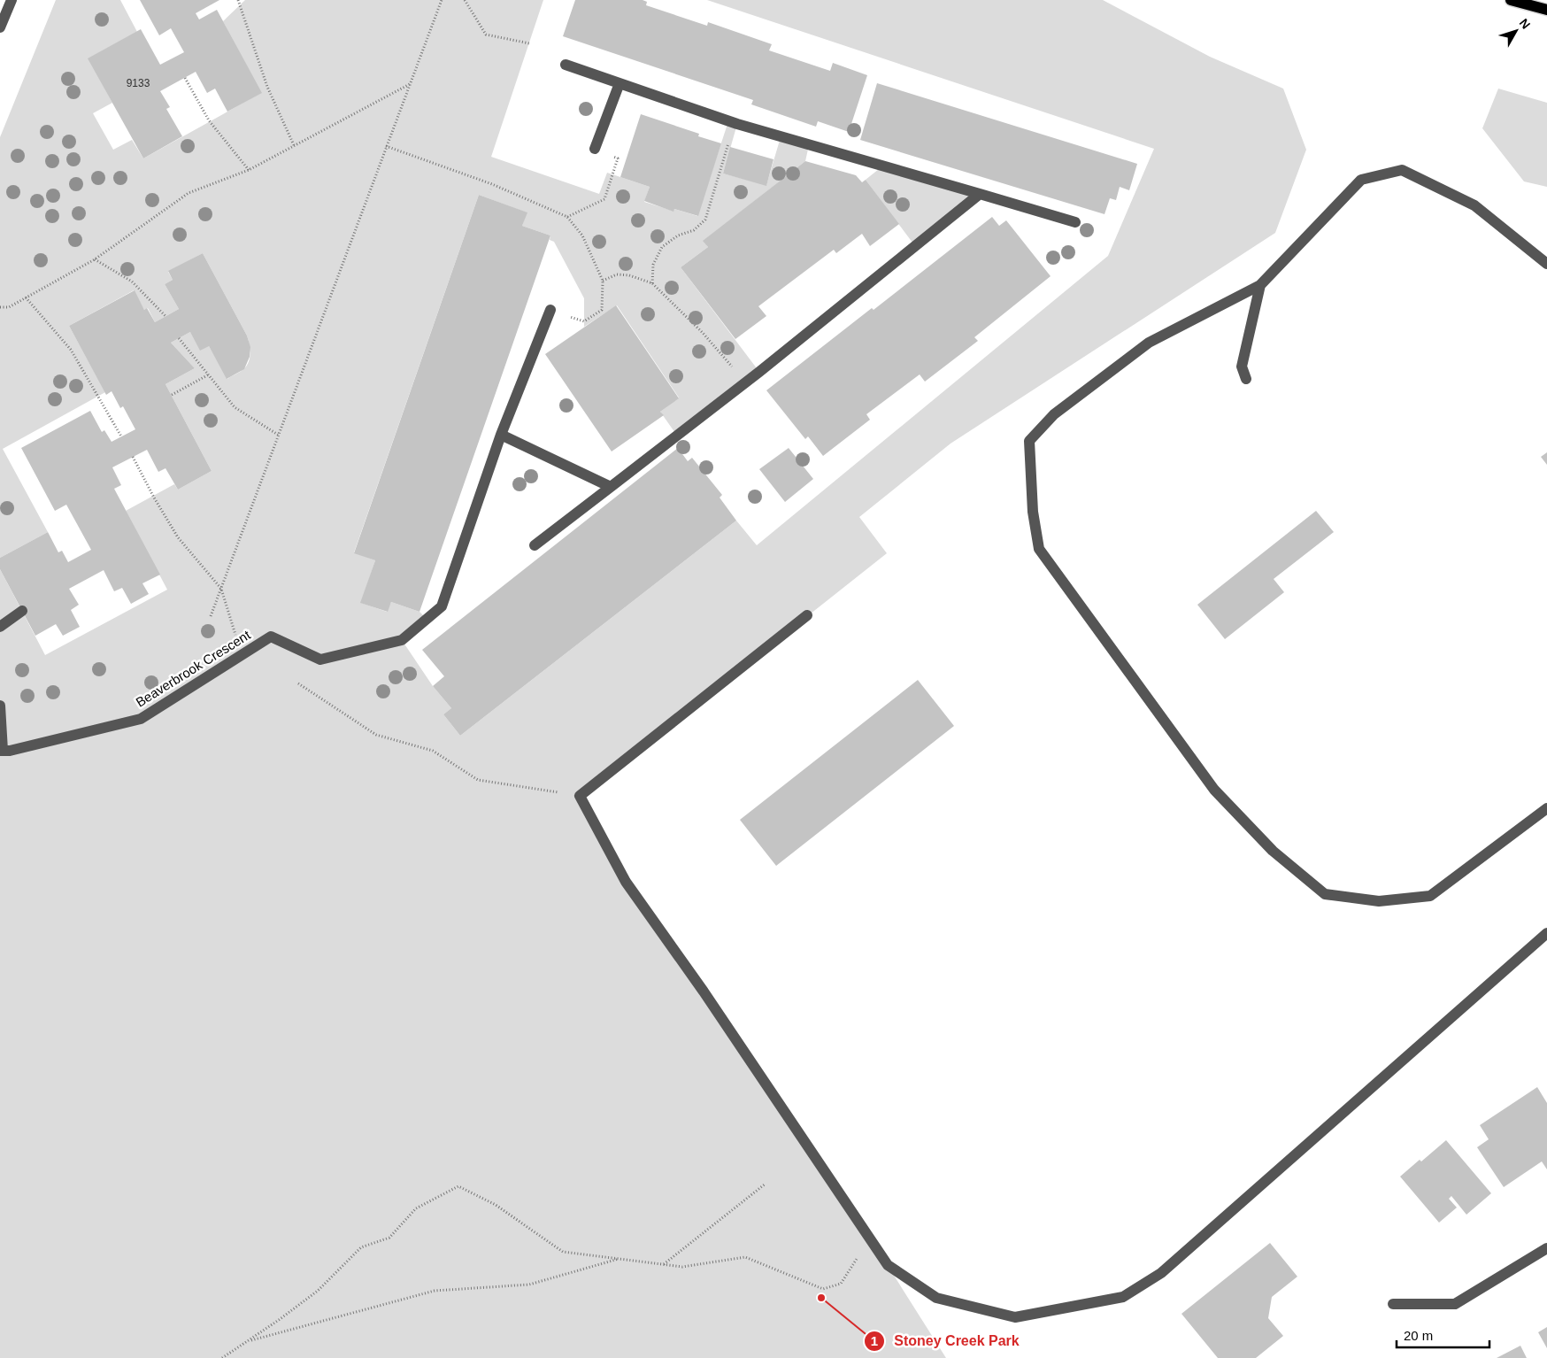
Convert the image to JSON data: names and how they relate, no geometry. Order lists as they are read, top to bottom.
{
  "streets": {
    "street": ["Beaverbrook Crescent"]
  },
  "places": ["Stoney Creek Park"],
  "house_numbers": ["9133"],
  "scale_bar": "20 m",
  "north": "top right"
}
